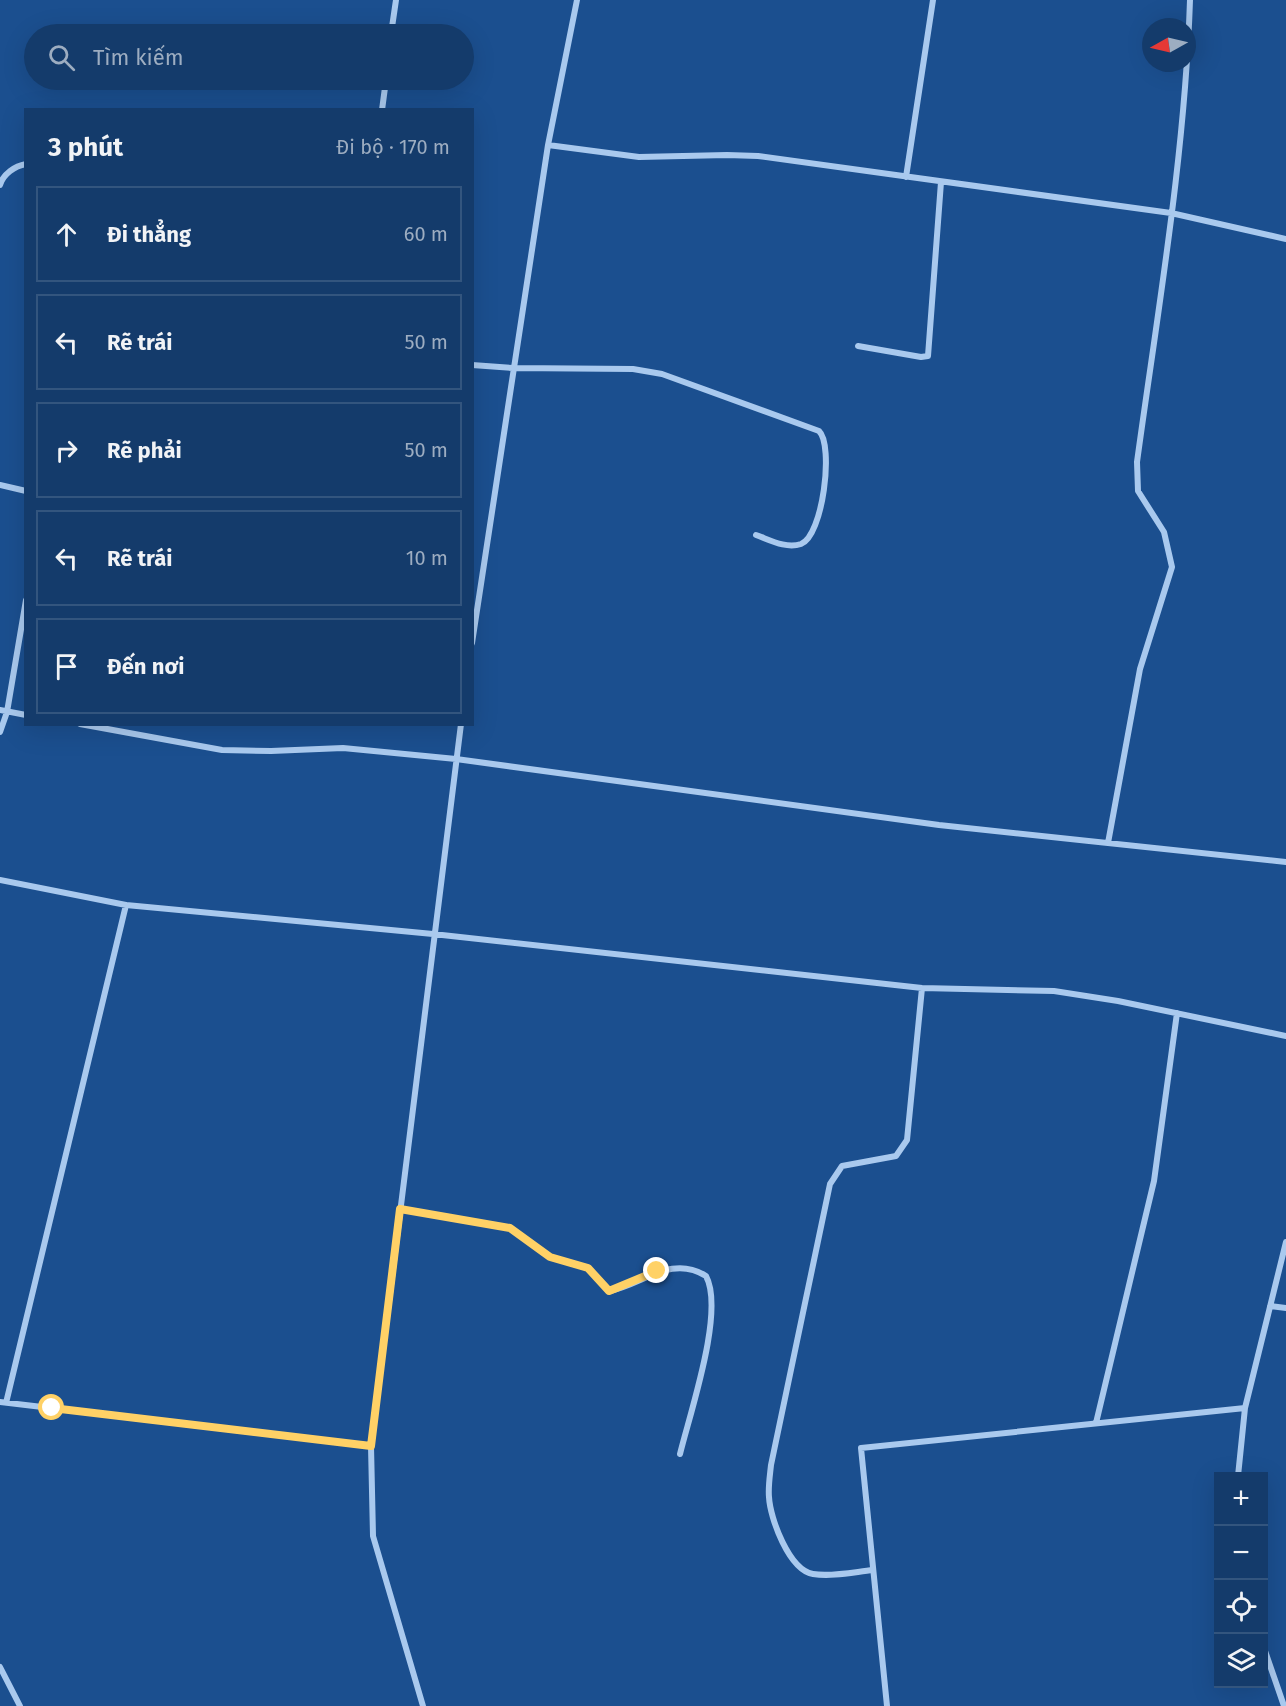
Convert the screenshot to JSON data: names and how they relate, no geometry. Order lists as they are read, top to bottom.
{
  "north": "left",
  "page": {
    "search": "Tìm kiếm",
    "heading": ["3 phút", "Đi bộ · 170 m"],
    "list": [
      ["Đi thẳng", "60 m"],
      ["Rẽ trái", "50 m"],
      ["Rẽ phải", "50 m"],
      ["Rẽ trái", "10 m"],
      "Đến nơi"
    ],
    "map_buttons": ["+", "−"]
  }
}
